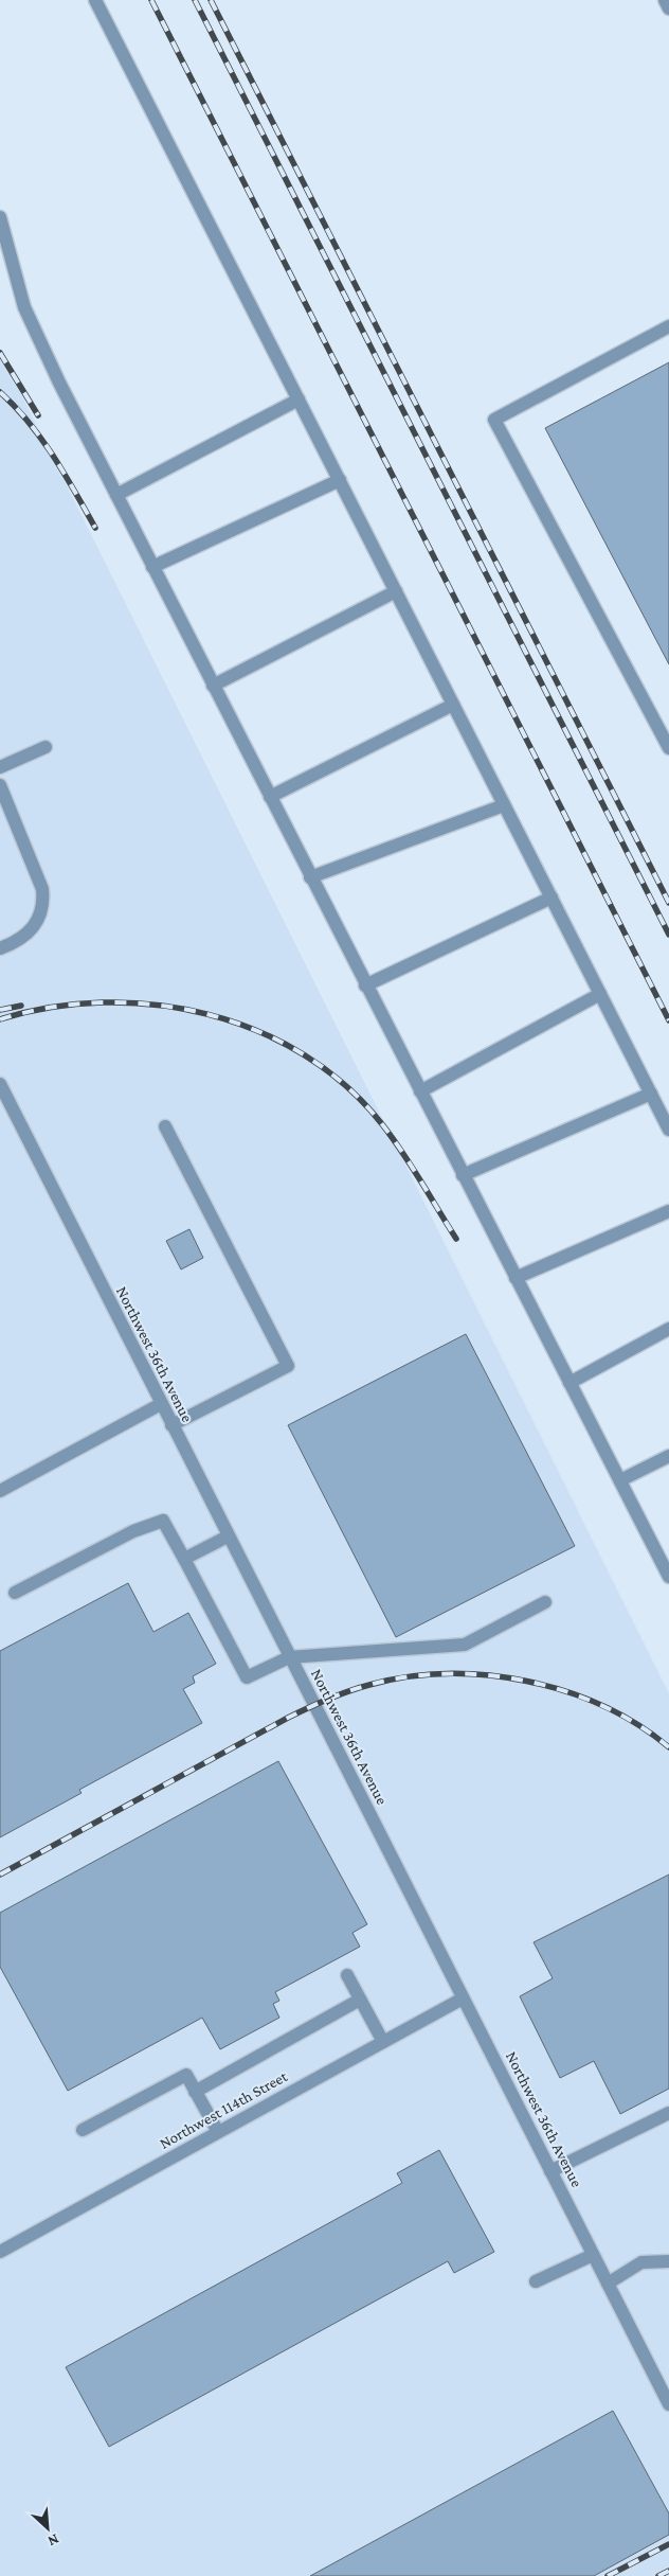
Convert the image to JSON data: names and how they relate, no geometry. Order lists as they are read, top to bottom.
{
  "streets": {
    "street": ["Northwest 36th Avenue", "Northwest 114th Street"]
  },
  "crossings": [
    ["Northwest 36th Avenue", "Northwest 114th Street"]
  ],
  "north": "bottom right"
}
